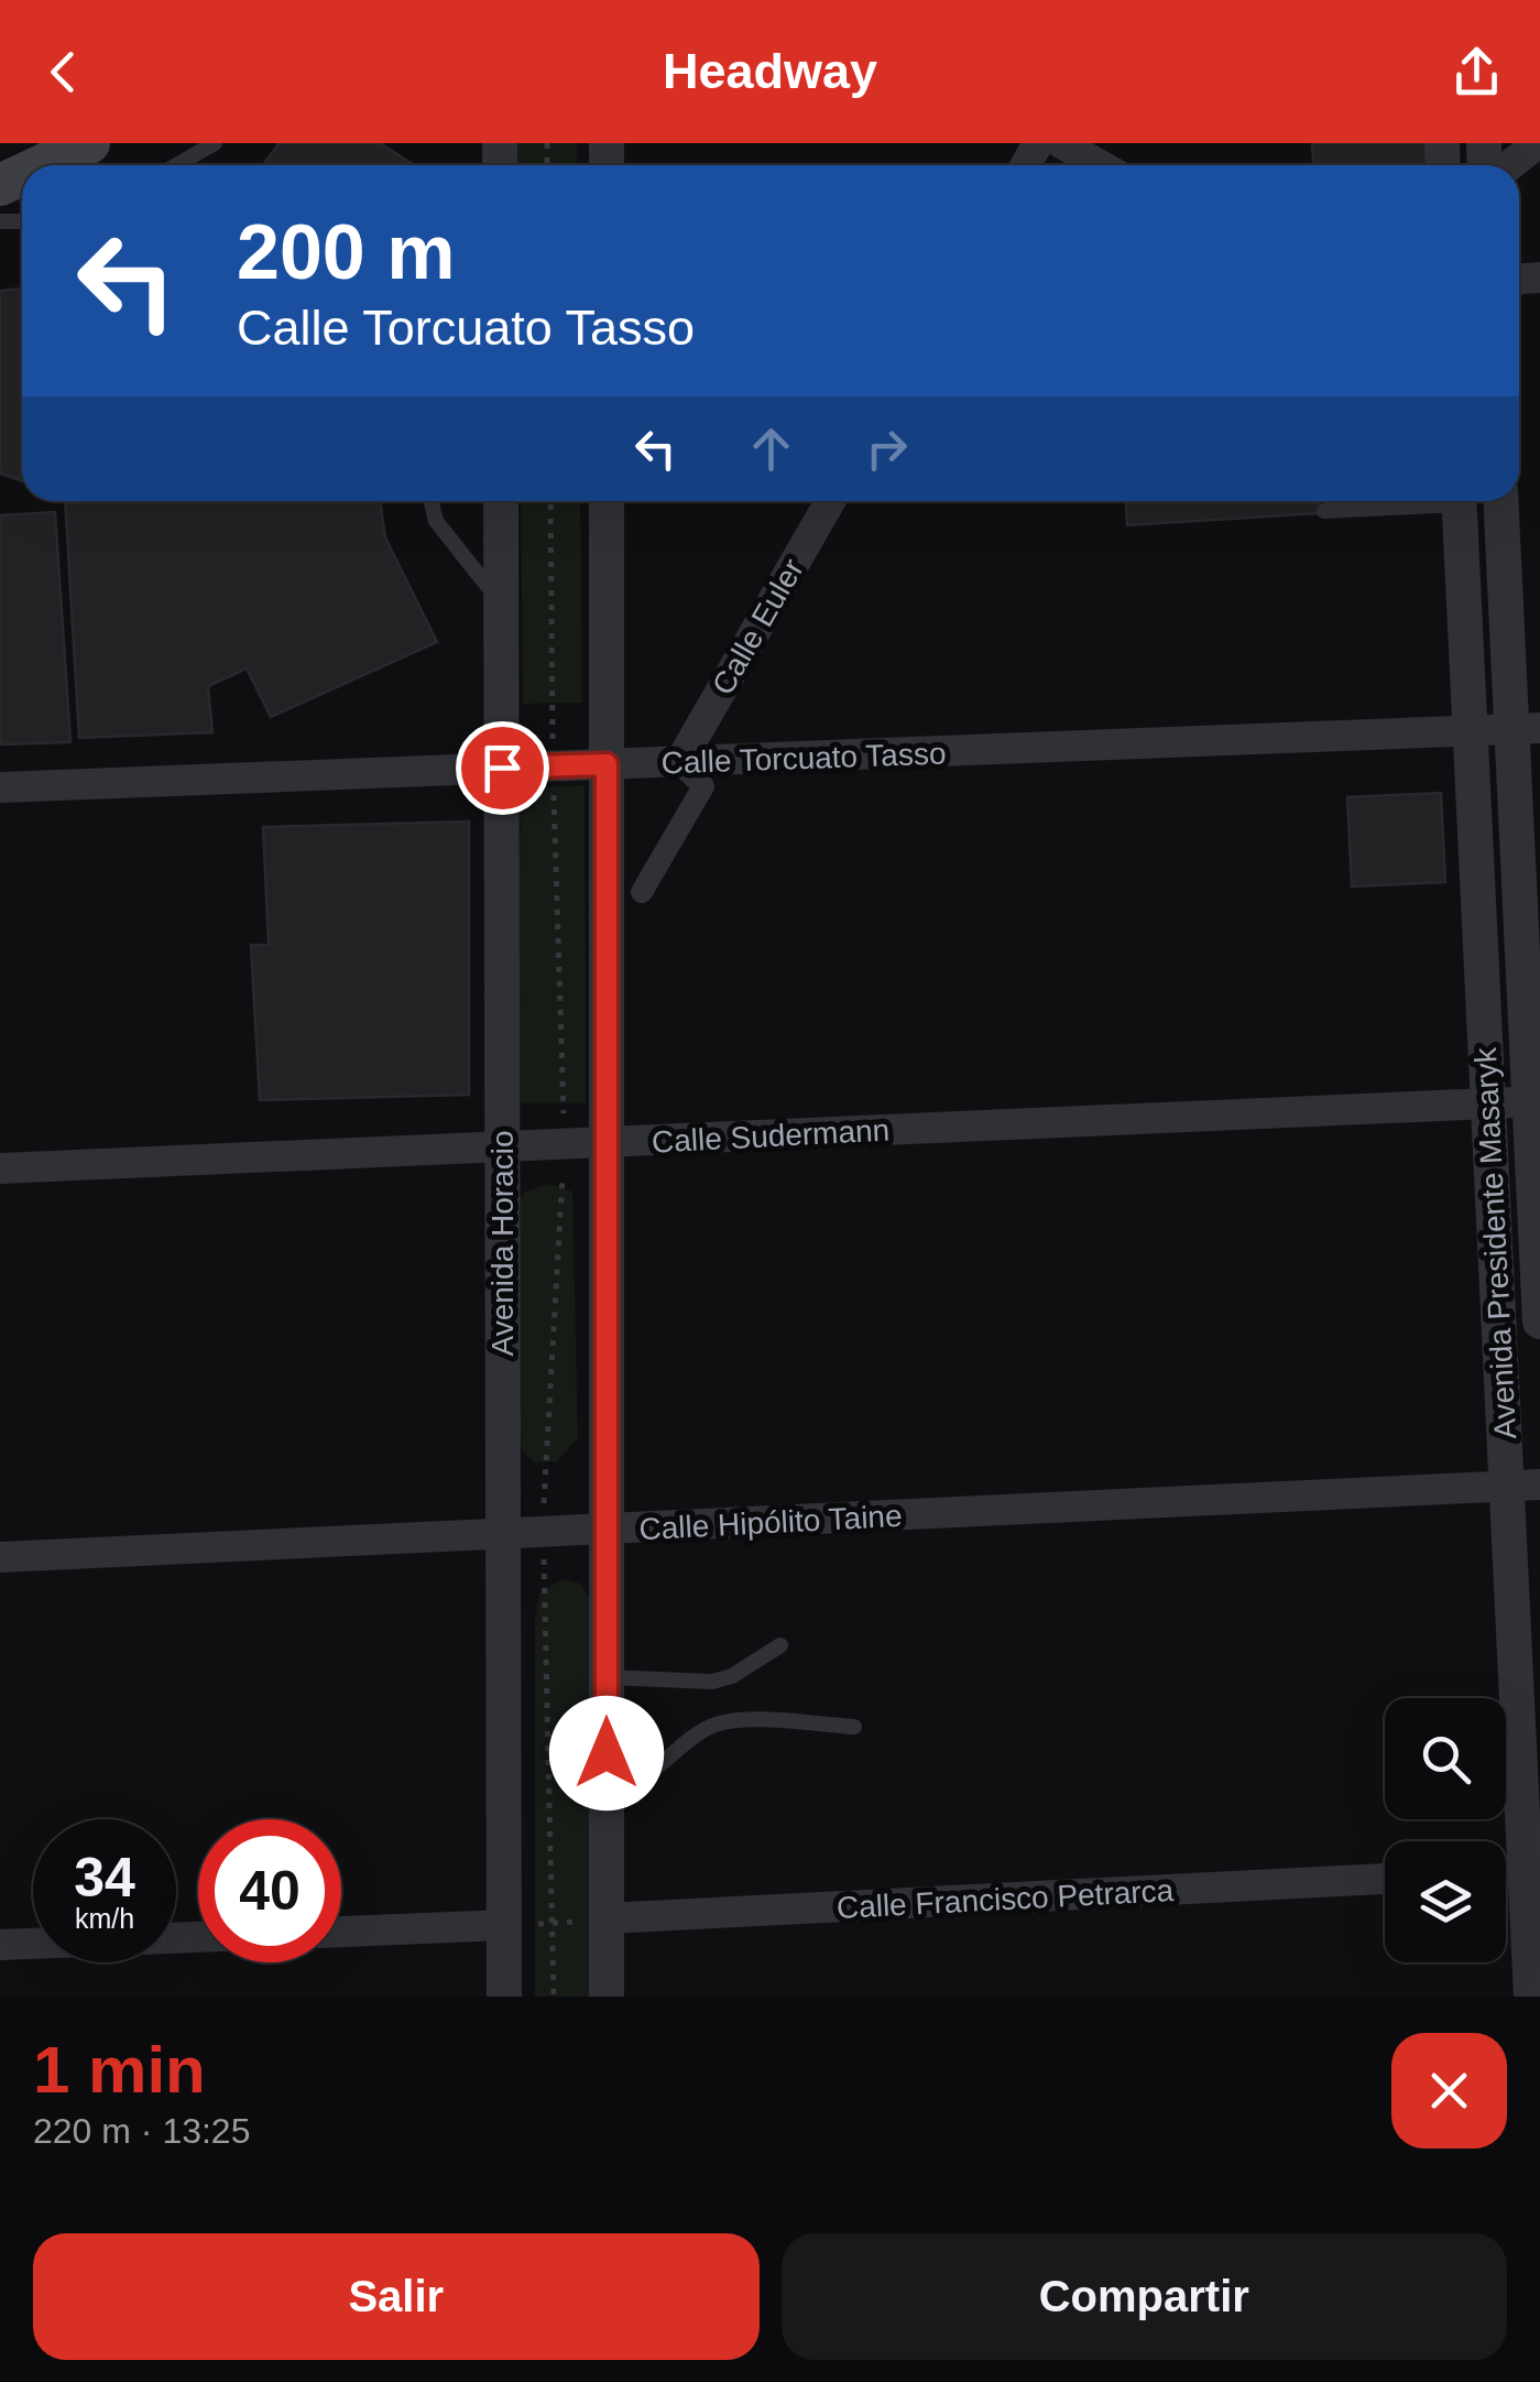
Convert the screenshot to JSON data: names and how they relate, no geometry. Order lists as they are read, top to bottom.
{
  "streets": {
    "street": [
      "Calle Euler",
      "Calle Torcuato Tasso",
      "Calle Sudermann",
      "Avenida Horacio",
      "Avenida Presidente Masaryk",
      "Calle Hipólito Taine",
      "Calle Francisco Petrarca"
    ]
  },
  "crossings": [
    ["Calle Euler", "Calle Torcuato Tasso"],
    ["Calle Torcuato Tasso", "Avenida Horacio"],
    ["Calle Torcuato Tasso", "Avenida Presidente Masaryk"],
    ["Calle Sudermann", "Avenida Horacio"],
    ["Calle Sudermann", "Avenida Presidente Masaryk"],
    ["Avenida Horacio", "Calle Hipólito Taine"],
    ["Avenida Presidente Masaryk", "Calle Hipólito Taine"]
  ],
  "page": {
    "header": "Headway",
    "turn": ["200 m", "Calle Torcuato Tasso"],
    "speed": "34 km/h",
    "limit": "40",
    "heading": ["1 min", "220 m · 13:25"],
    "buttons": ["Salir", "Compartir"]
  }
}
